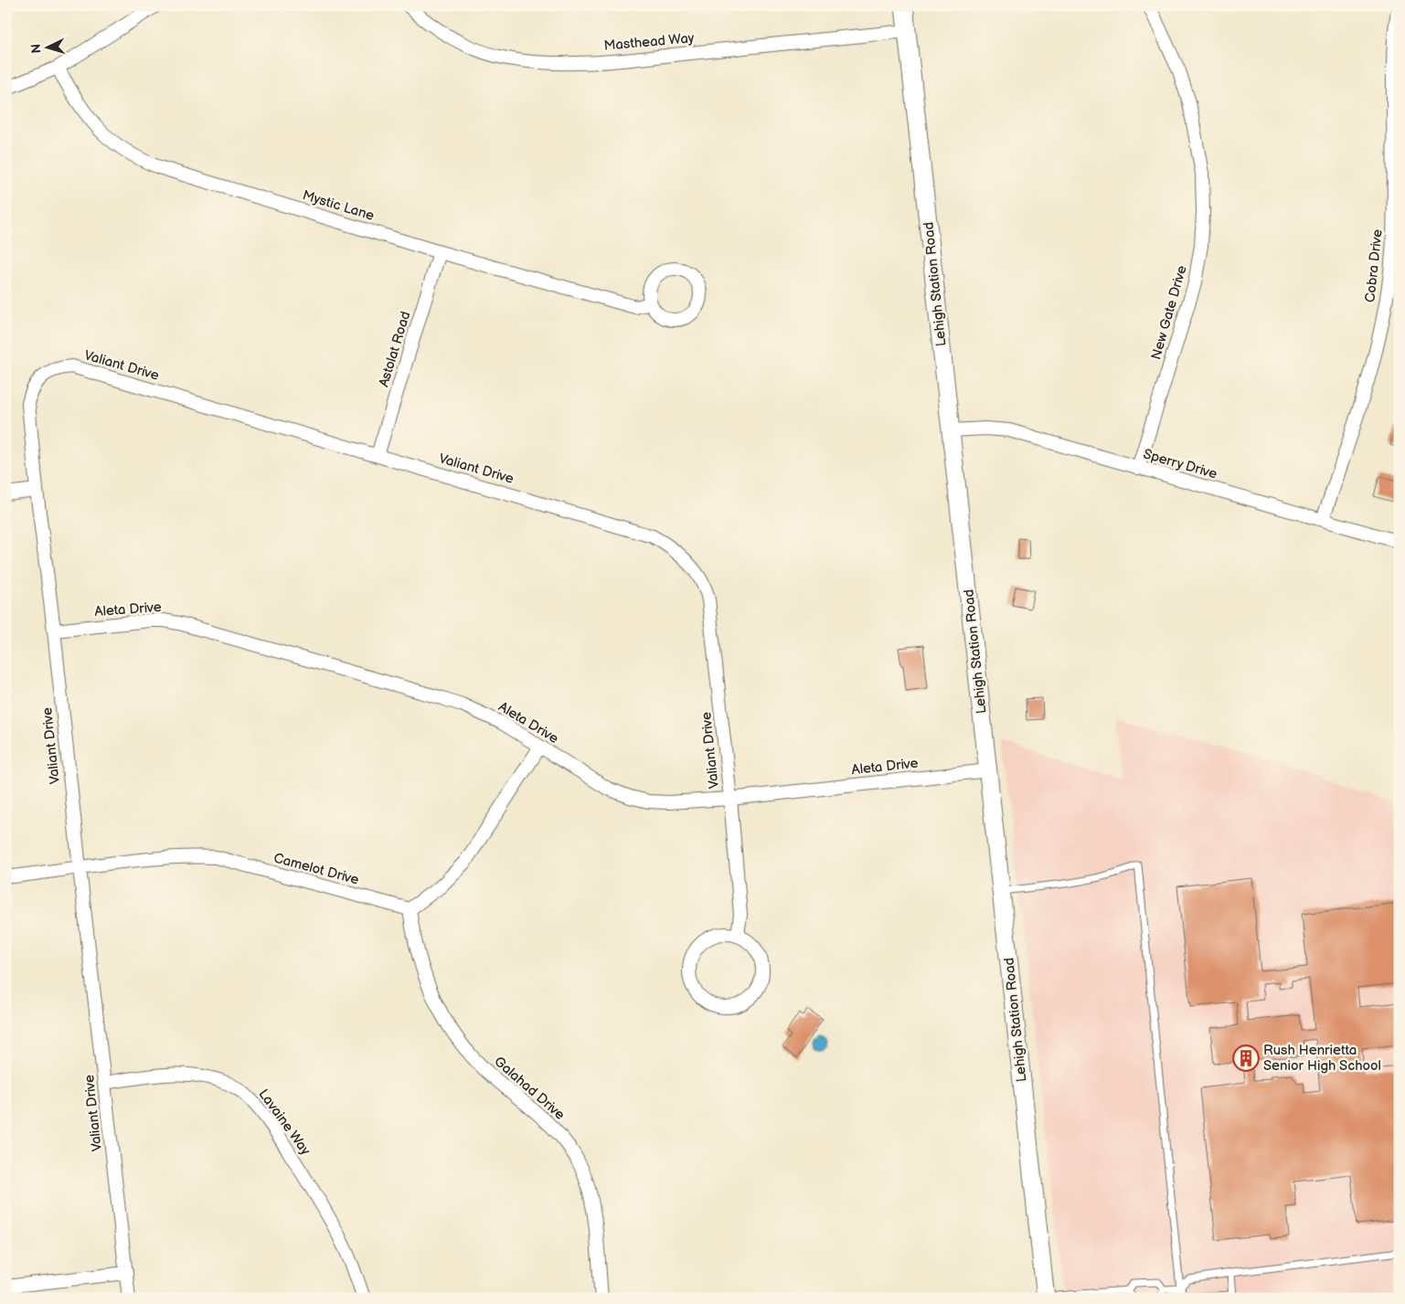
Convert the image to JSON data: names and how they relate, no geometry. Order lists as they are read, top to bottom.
{
  "streets": {
    "main road": ["Lehigh Station Road"],
    "street": [
      "Masthead Way",
      "Mystic Lane",
      "Cobra Drive",
      "New Gate Drive",
      "Astolat Road",
      "Valiant Drive",
      "Sperry Drive",
      "Aleta Drive",
      "Camelot Drive",
      "Galahad Drive",
      "Lavaine Way"
    ]
  },
  "crossings": [
    ["Masthead Way", "Lehigh Station Road"],
    ["Mystic Lane", "Astolat Road"],
    ["Cobra Drive", "Sperry Drive"],
    ["Lehigh Station Road", "Sperry Drive"],
    ["Lehigh Station Road", "Aleta Drive"],
    ["New Gate Drive", "Sperry Drive"],
    ["Astolat Road", "Valiant Drive"],
    ["Valiant Drive", "Aleta Drive"],
    ["Valiant Drive", "Camelot Drive"],
    ["Valiant Drive", "Lavaine Way"],
    ["Camelot Drive", "Galahad Drive"]
  ],
  "places": {
    "building": ["Rush Henrietta Senior High School"]
  },
  "north": "left"
}
